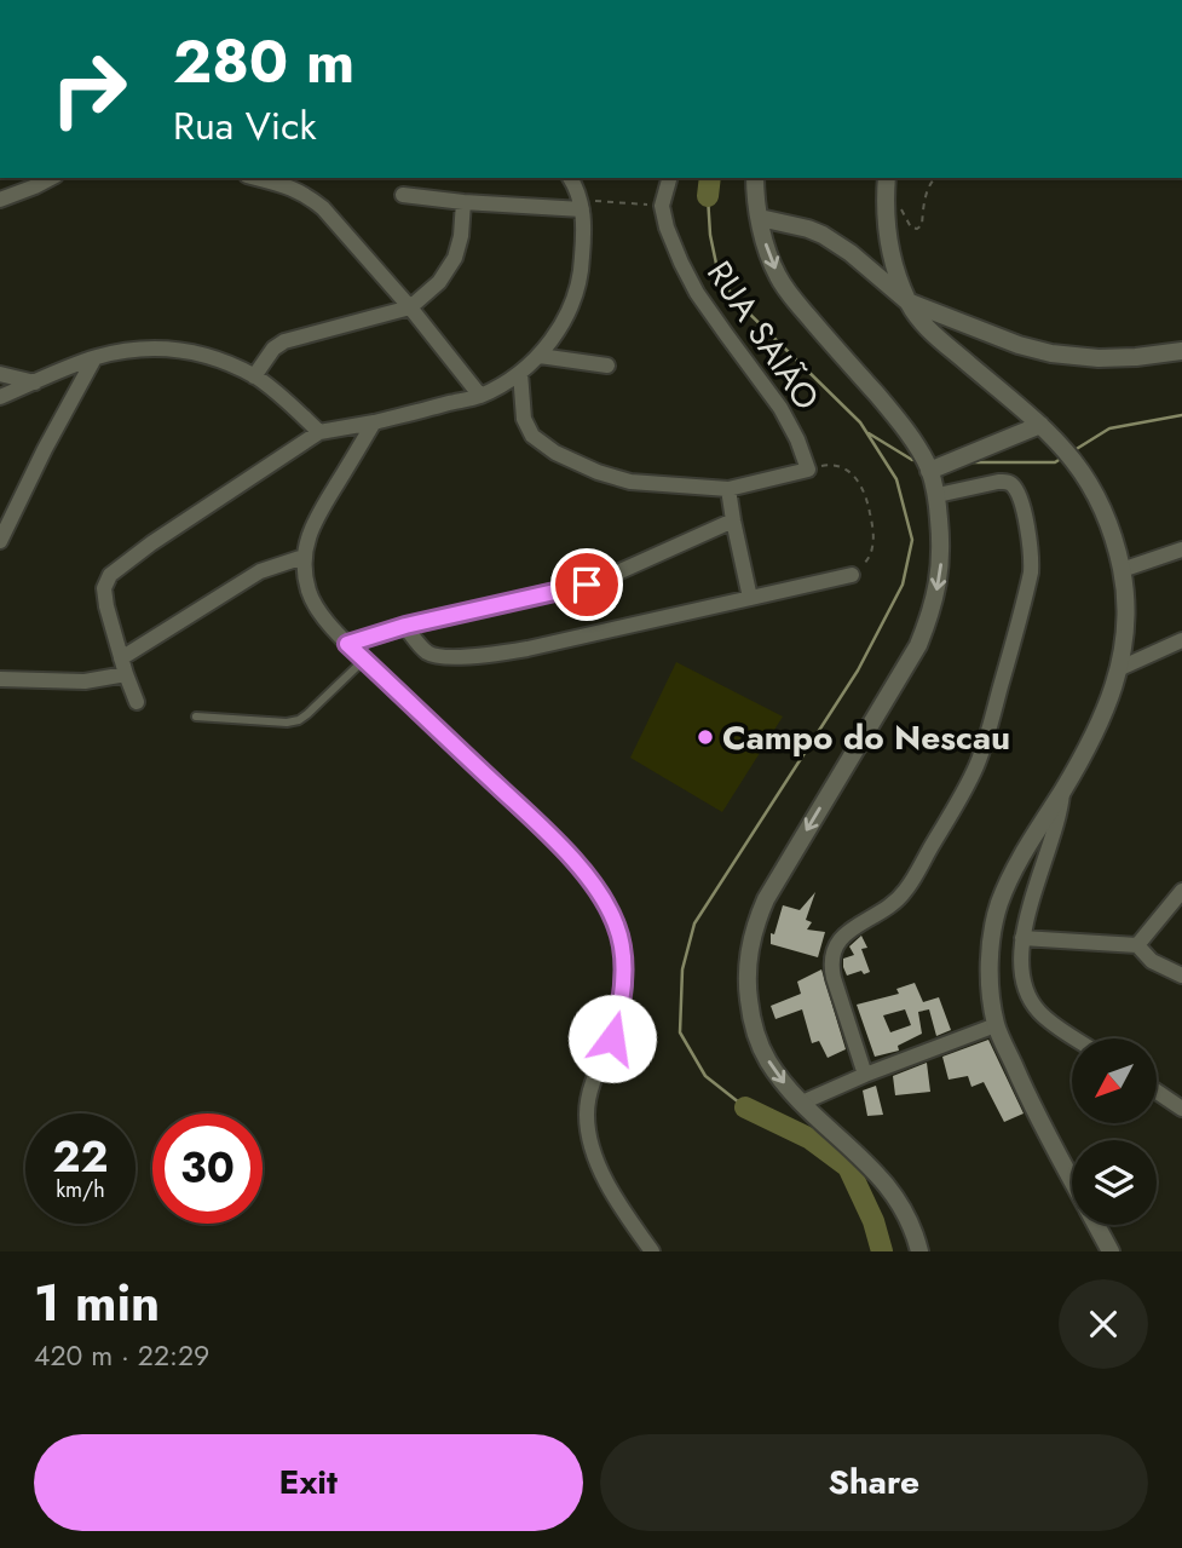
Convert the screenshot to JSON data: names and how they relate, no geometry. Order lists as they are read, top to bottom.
{
  "streets": {
    "street": ["RUA SAIÃO"]
  },
  "places": ["Campo do Nescau"],
  "north": "bottom left",
  "page": {
    "turn": ["280 m", "Rua Vick"],
    "speed": "22 km/h",
    "limit": "30",
    "heading": ["1 min", "420 m · 22:29"],
    "buttons": ["Exit", "Share"]
  }
}
